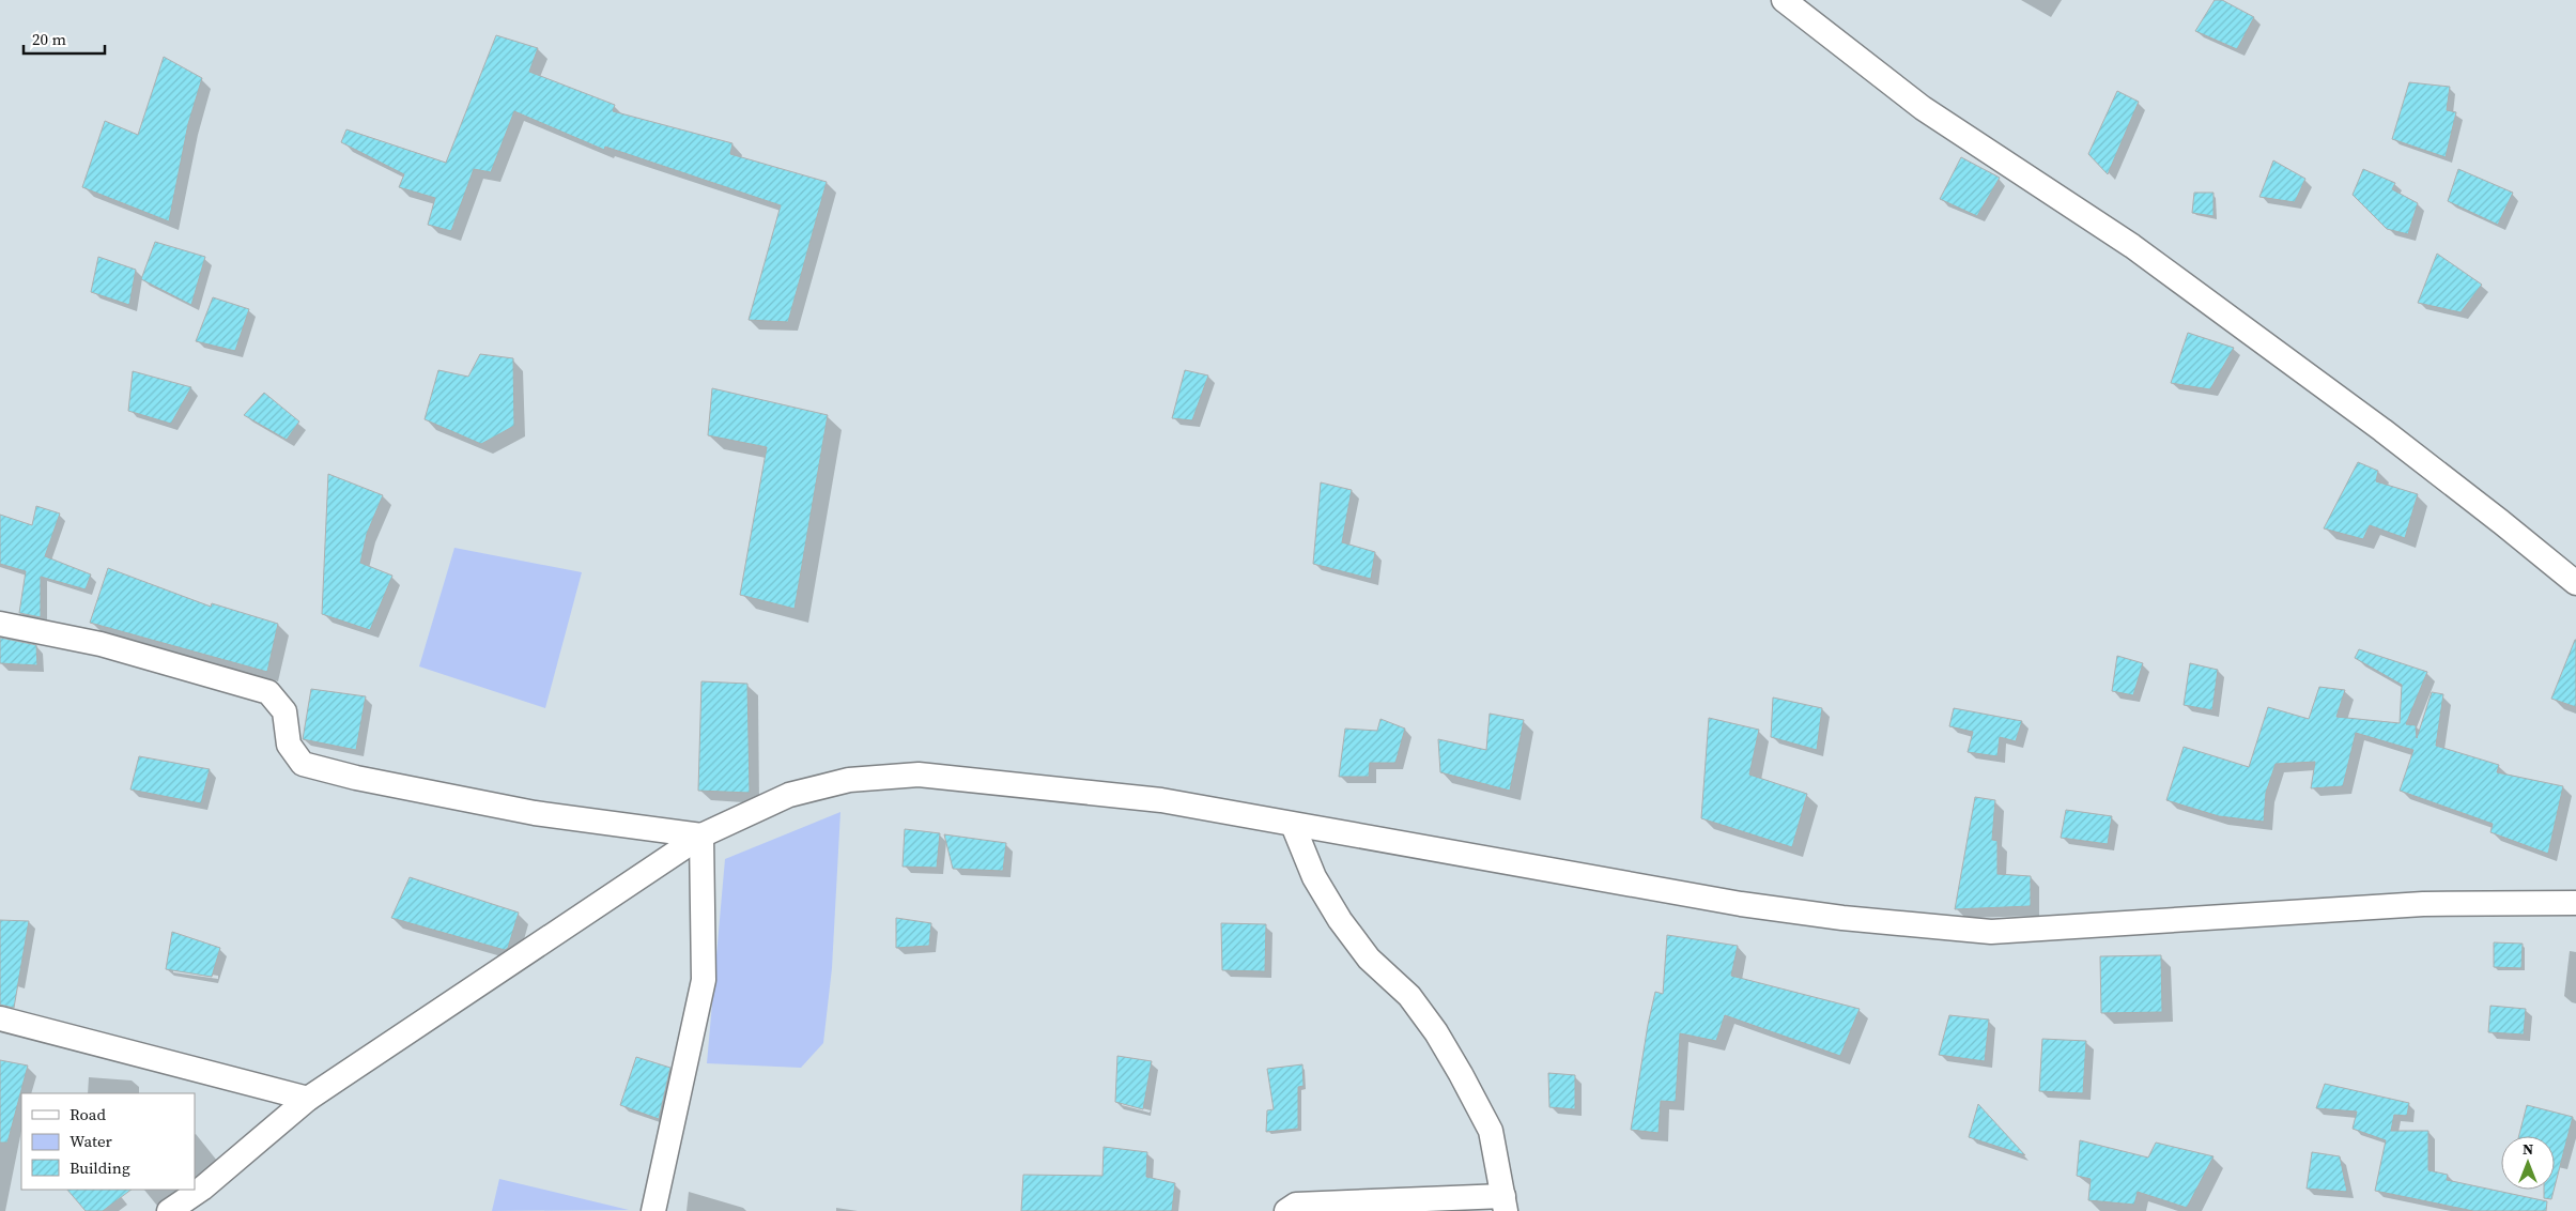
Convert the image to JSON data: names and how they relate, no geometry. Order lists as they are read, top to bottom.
{
  "legend": ["Road", "Water", "Building"],
  "scale_bar": "20 m",
  "north": "top"
}
